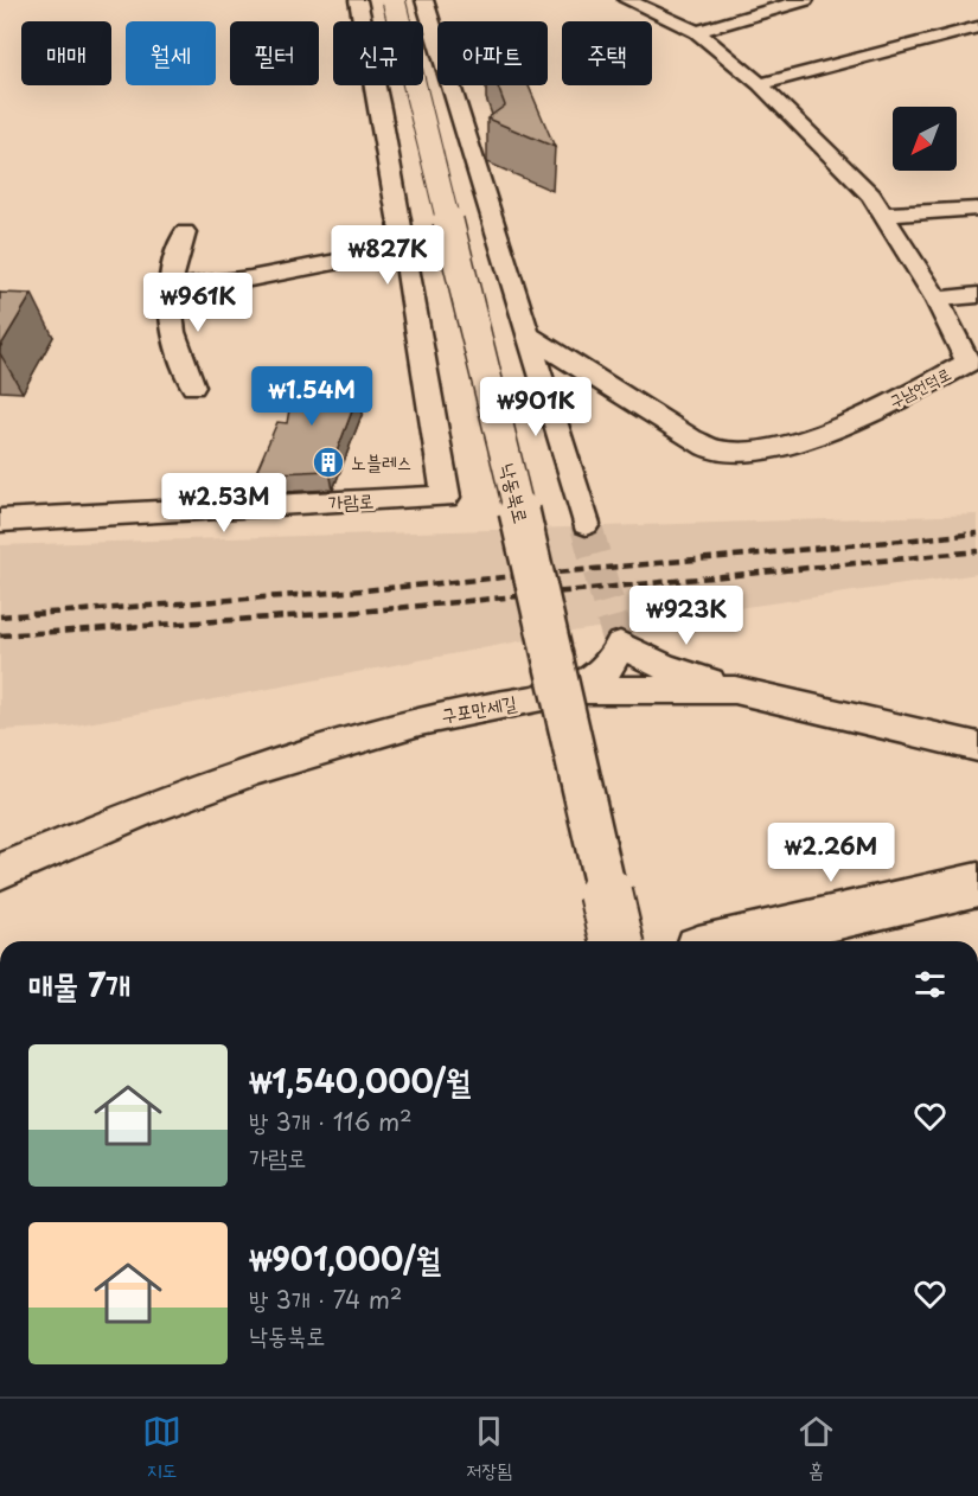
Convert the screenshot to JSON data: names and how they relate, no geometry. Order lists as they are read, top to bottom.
{
  "streets": {
    "main road": ["낙동북로"],
    "street": ["구남언덕로", "가람로", "구포만세길"]
  },
  "places": {
    "building": ["노블레스"]
  },
  "north": "bottom left",
  "page": {
    "chip": [
      "매매",
      "월세",
      "필터",
      "신규",
      "아파트",
      "주택"
    ],
    "price": [
      "₩827K",
      "₩961K",
      "₩1.54M",
      "₩901K",
      "₩2.53M",
      "₩923K",
      "₩2.26M"
    ],
    "heading": "매물 7개",
    "list": [
      {
        "name": "₩1,540,000/월",
        "note": "방 3개 · 116 m² · 가람로"
      },
      {
        "name": "₩901,000/월",
        "note": "방 3개 · 74 m² · 낙동북로"
      }
    ],
    "tabs": ["지도", "저장됨", "홈"]
  }
}
